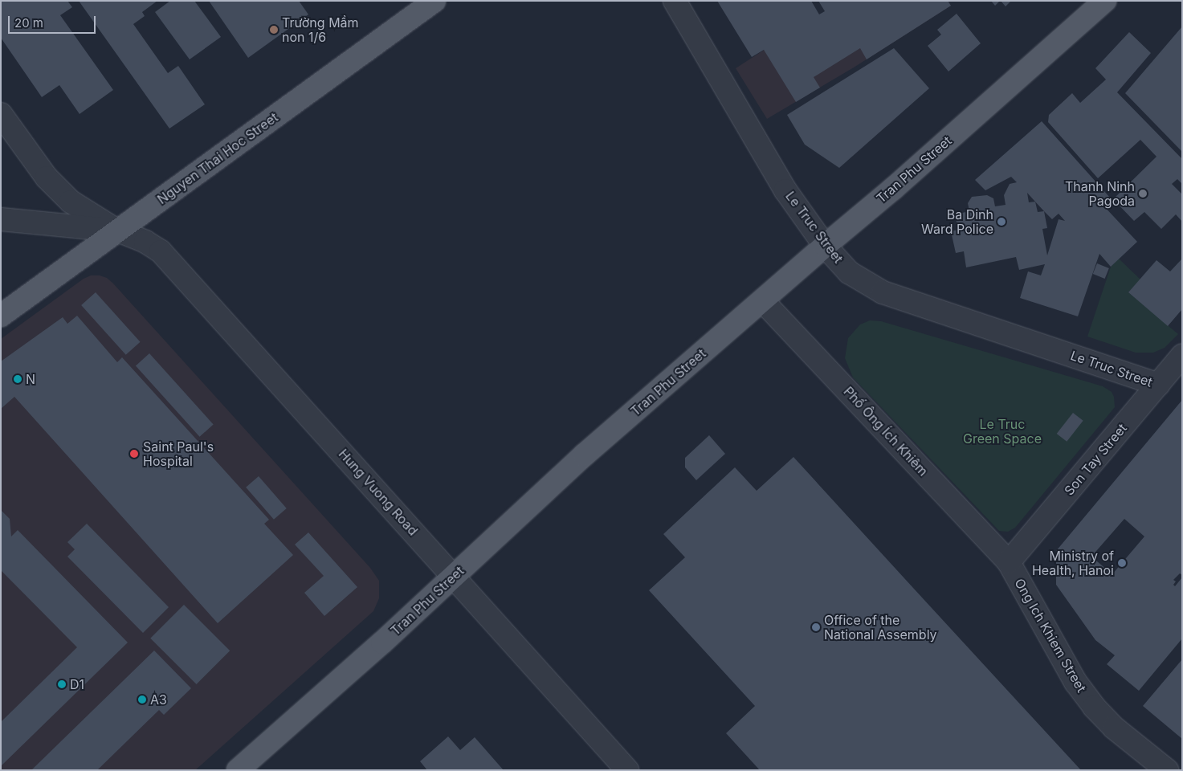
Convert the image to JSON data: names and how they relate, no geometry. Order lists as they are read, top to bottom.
{
  "streets": {
    "main road": ["Nguyen Thai Hoc Street", "Tran Phu Street"],
    "street": [
      "Le Truc Street",
      "Phố Ông Ích Khiêm",
      "Son Tay Street",
      "Hung Vuong Road",
      "Ong Ich Khiem Street"
    ]
  },
  "crossings": [
    ["Nguyen Thai Hoc Street", "Hung Vuong Road"],
    ["Tran Phu Street", "Le Truc Street"],
    ["Tran Phu Street", "Phố Ông Ích Khiêm"],
    ["Tran Phu Street", "Hung Vuong Road"],
    ["Le Truc Street", "Son Tay Street"],
    ["Phố Ông Ích Khiêm", "Son Tay Street"],
    ["Phố Ông Ích Khiêm", "Ong Ich Khiem Street"],
    ["Son Tay Street", "Ong Ich Khiem Street"]
  ],
  "parks": ["Le Truc Green Space"],
  "places": [
    "Trường Mầm non 1/6",
    "Thanh Ninh Pagoda",
    "Ba Dinh Ward Police",
    "N",
    "Saint Paul's Hospital",
    "Ministry of Health, Hanoi",
    "Office of the National Assembly",
    "D1",
    "A3"
  ],
  "scale_bar": "20 m"
}
